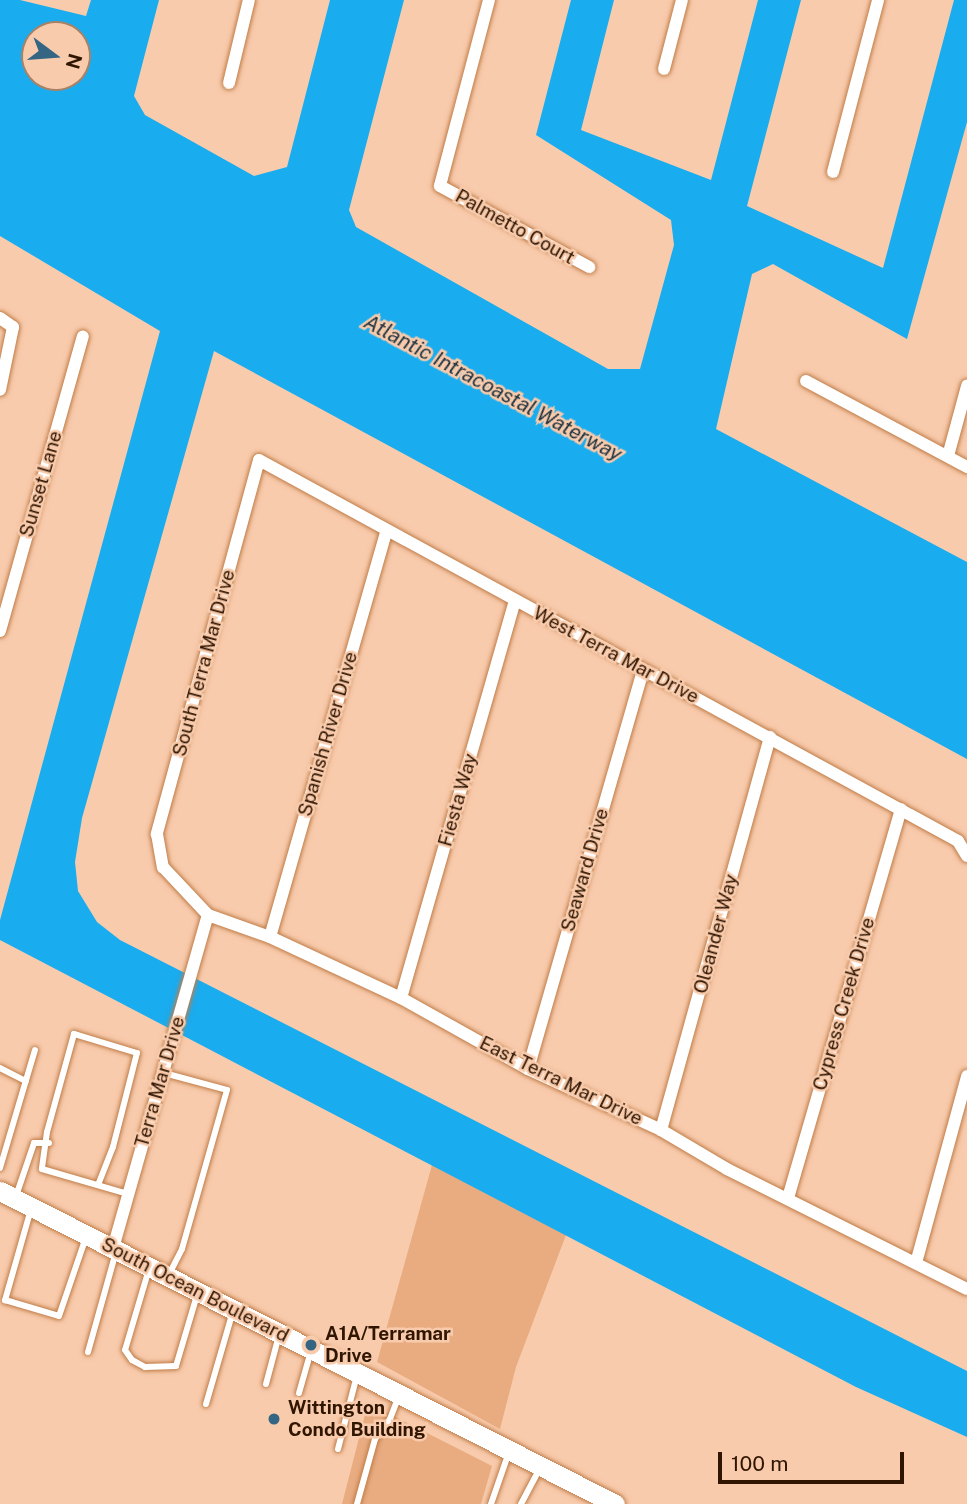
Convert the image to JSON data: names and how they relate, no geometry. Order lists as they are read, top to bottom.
{
  "streets": {
    "main road": ["South Ocean Boulevard"],
    "street": [
      "Palmetto Court",
      "Sunset Lane",
      "West Terra Mar Drive",
      "South Terra Mar Drive",
      "Spanish River Drive",
      "Fiesta Way",
      "Seaward Drive",
      "Oleander Way",
      "Cypress Creek Drive",
      "East Terra Mar Drive",
      "Terra Mar Drive"
    ]
  },
  "crossings": [
    ["West Terra Mar Drive", "South Terra Mar Drive"],
    ["West Terra Mar Drive", "Spanish River Drive"],
    ["West Terra Mar Drive", "Fiesta Way"],
    ["West Terra Mar Drive", "Seaward Drive"],
    ["West Terra Mar Drive", "Oleander Way"],
    ["West Terra Mar Drive", "Cypress Creek Drive"],
    ["South Terra Mar Drive", "East Terra Mar Drive"],
    ["Spanish River Drive", "East Terra Mar Drive"],
    ["Fiesta Way", "East Terra Mar Drive"],
    ["Seaward Drive", "East Terra Mar Drive"],
    ["Oleander Way", "East Terra Mar Drive"],
    ["Cypress Creek Drive", "East Terra Mar Drive"],
    ["East Terra Mar Drive", "Terra Mar Drive"],
    ["Terra Mar Drive", "South Ocean Boulevard"]
  ],
  "water": ["Atlantic Intracoastal Waterway"],
  "places": ["A1A/Terramar Drive", "Wittington Condo Building"],
  "scale_bar": "100 m",
  "north": "right"
}
